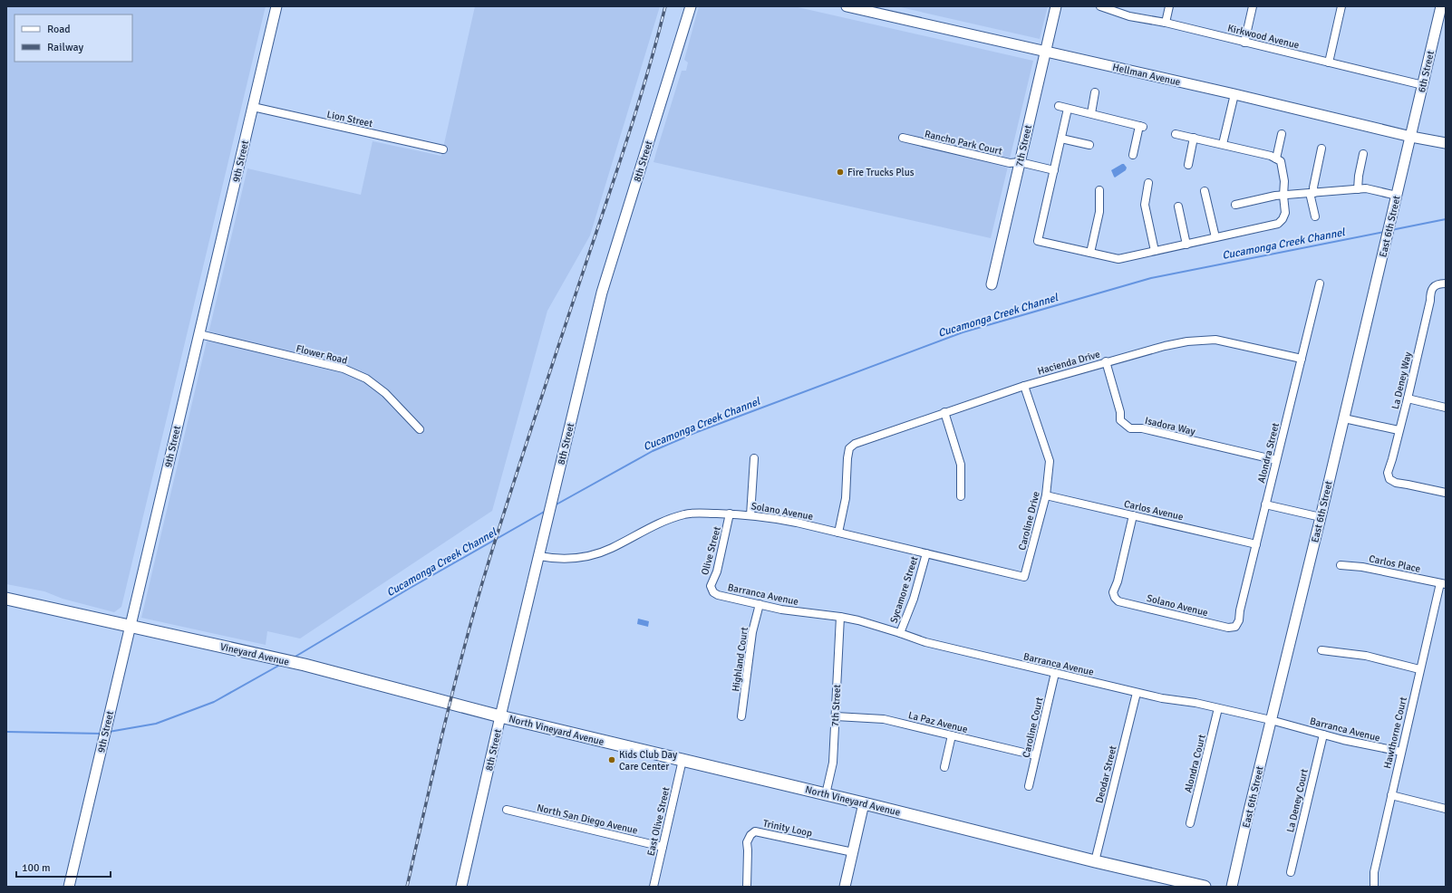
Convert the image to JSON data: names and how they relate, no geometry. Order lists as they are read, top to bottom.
{
  "streets": {
    "main road": ["Vineyard Avenue", "North Vineyard Avenue"],
    "street": [
      "Kirkwood Avenue",
      "6th Street",
      "Hellman Avenue",
      "Lion Street",
      "Rancho Park Court",
      "7th Street",
      "9th Street",
      "8th Street",
      "East 6th Street",
      "Flower Road",
      "Hacienda Drive",
      "La Deney Way",
      "Isadora Way",
      "Alondra Street",
      "Carlos Avenue",
      "Solano Avenue",
      "Caroline Drive",
      "Olive Street",
      "Carlos Place",
      "Sycamore Street",
      "Barranca Avenue",
      "Highland Court",
      "La Paz Avenue",
      "Caroline Court",
      "Hawthorne Court",
      "Alondra Court",
      "Deodar Street",
      "La Deney Court",
      "North San Diego Avenue",
      "East Olive Street",
      "Trinity Loop"
    ]
  },
  "crossings": [
    ["Kirkwood Avenue", "6th Street"],
    ["6th Street", "Hellman Avenue"],
    ["6th Street", "East 6th Street"],
    ["Hellman Avenue", "7th Street"],
    ["Hellman Avenue", "East 6th Street"],
    ["Lion Street", "9th Street"],
    ["Rancho Park Court", "7th Street"],
    ["7th Street", "Barranca Avenue"],
    ["7th Street", "La Paz Avenue"],
    ["7th Street", "North Vineyard Avenue"],
    ["9th Street", "Flower Road"],
    ["9th Street", "Vineyard Avenue"],
    ["8th Street", "Solano Avenue"],
    ["8th Street", "Vineyard Avenue"],
    ["8th Street", "North Vineyard Avenue"],
    ["East 6th Street", "Barranca Avenue"],
    ["Hacienda Drive", "Isadora Way"],
    ["Hacienda Drive", "Alondra Street"],
    ["Hacienda Drive", "Solano Avenue"],
    ["Hacienda Drive", "Caroline Drive"],
    ["Isadora Way", "Alondra Street"],
    ["Alondra Street", "Carlos Avenue"],
    ["Alondra Street", "Solano Avenue"],
    ["Carlos Avenue", "Solano Avenue"],
    ["Carlos Avenue", "Caroline Drive"],
    ["Solano Avenue", "Caroline Drive"],
    ["Solano Avenue", "Olive Street"],
    ["Solano Avenue", "Sycamore Street"],
    ["Olive Street", "Barranca Avenue"],
    ["Carlos Place", "Hawthorne Court"],
    ["Sycamore Street", "Barranca Avenue"],
    ["Barranca Avenue", "Highland Court"],
    ["Barranca Avenue", "Caroline Court"],
    ["Barranca Avenue", "Hawthorne Court"],
    ["Barranca Avenue", "Alondra Court"],
    ["Barranca Avenue", "Deodar Street"],
    ["Barranca Avenue", "La Deney Court"],
    ["Vineyard Avenue", "North Vineyard Avenue"],
    ["La Paz Avenue", "Caroline Court"],
    ["North Vineyard Avenue", "Deodar Street"],
    ["North Vineyard Avenue", "East Olive Street"],
    ["North San Diego Avenue", "East Olive Street"]
  ],
  "water": ["Cucamonga Creek Channel"],
  "places": ["Fire Trucks Plus", "Kids Club Day Care Center"],
  "legend": ["Road", "Railway"],
  "scale_bar": "100 m"
}
